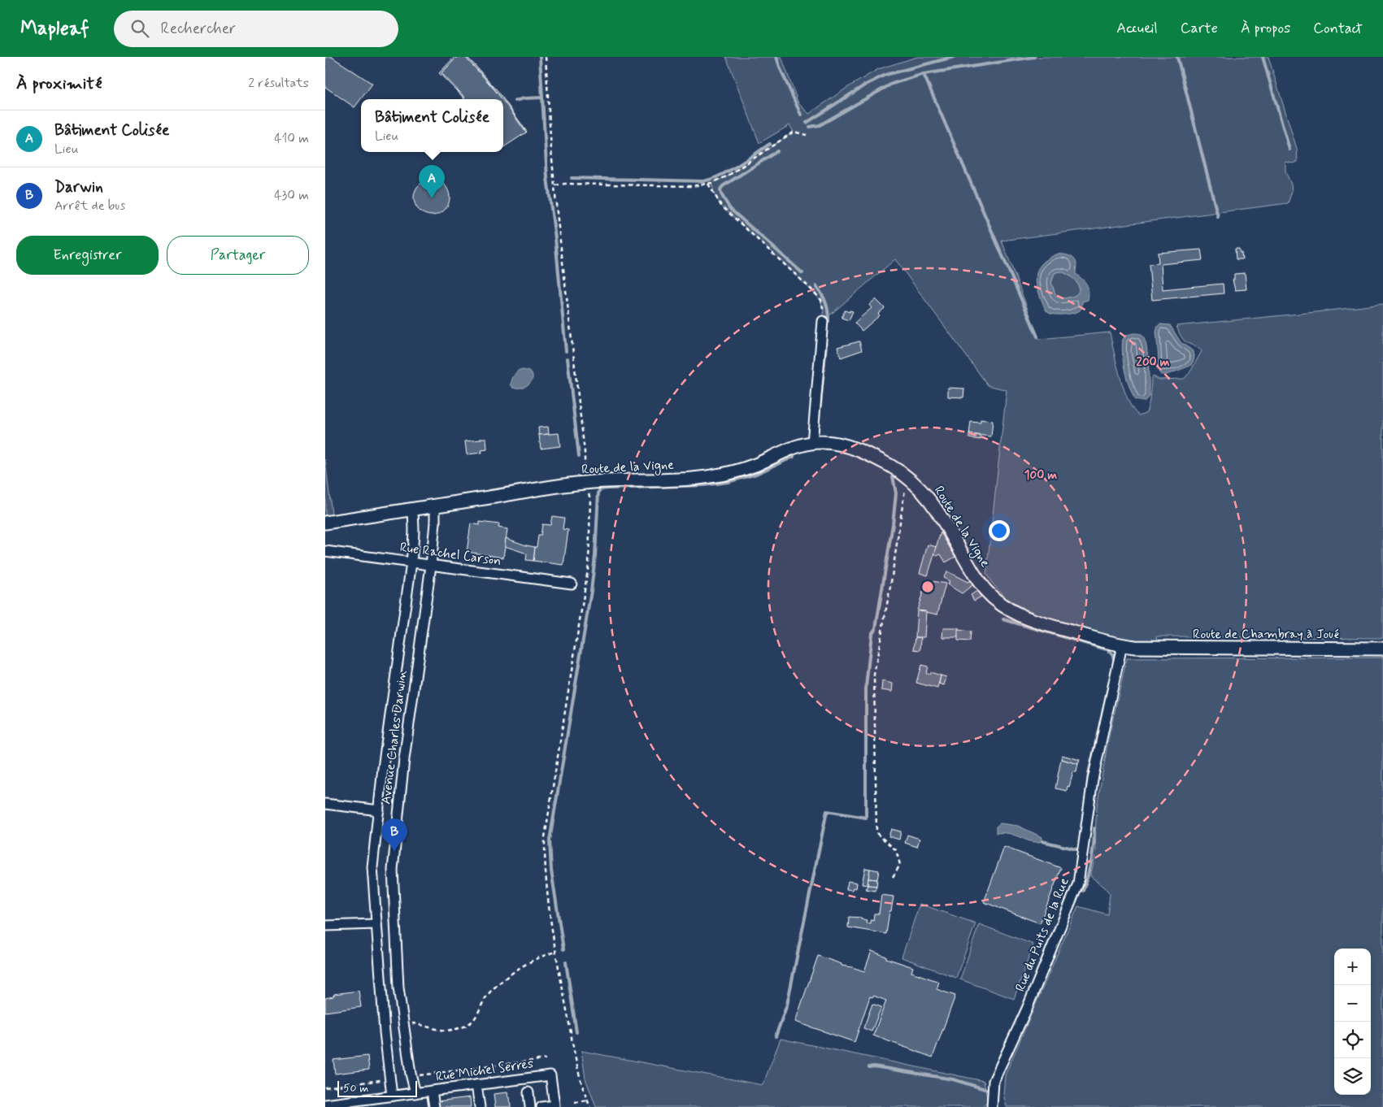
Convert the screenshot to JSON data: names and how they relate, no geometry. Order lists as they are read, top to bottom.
{
  "streets": {
    "street": [
      "Route de la Vigne",
      "Rue Rachel Carson",
      "Route de Chambray à Joué",
      "Avenue Charles Darwin",
      "Rue du Puits de la Rue",
      "Rue Michel Serres"
    ]
  },
  "crossings": [
    ["Route de la Vigne", "Route de Chambray à Joué"],
    ["Route de la Vigne", "Avenue Charles Darwin"],
    ["Route de la Vigne", "Rue du Puits de la Rue"],
    ["Rue Rachel Carson", "Avenue Charles Darwin"],
    ["Avenue Charles Darwin", "Rue Michel Serres"]
  ],
  "scale_bar": "50 m",
  "page": {
    "header": "Mapleaf",
    "search": "Rechercher",
    "nav": [
      "Accueil",
      "Carte",
      "À propos",
      "Contact"
    ],
    "heading": ["À proximité", "2 résultats"],
    "popup": ["Bâtiment Colisée", "Lieu"],
    "list": [
      {
        "mark": "A",
        "name": "Bâtiment Colisée",
        "note": "Lieu",
        "value": "410 m"
      },
      {
        "mark": "B",
        "name": "Darwin",
        "note": "Arrêt de bus",
        "value": "430 m"
      }
    ],
    "pins": ["A", "B"],
    "buttons": ["Enregistrer", "Partager"],
    "map_buttons": ["+", "−"],
    "scale": "50 m"
  },
  "rings": ["200 m", "100 m"]
}
